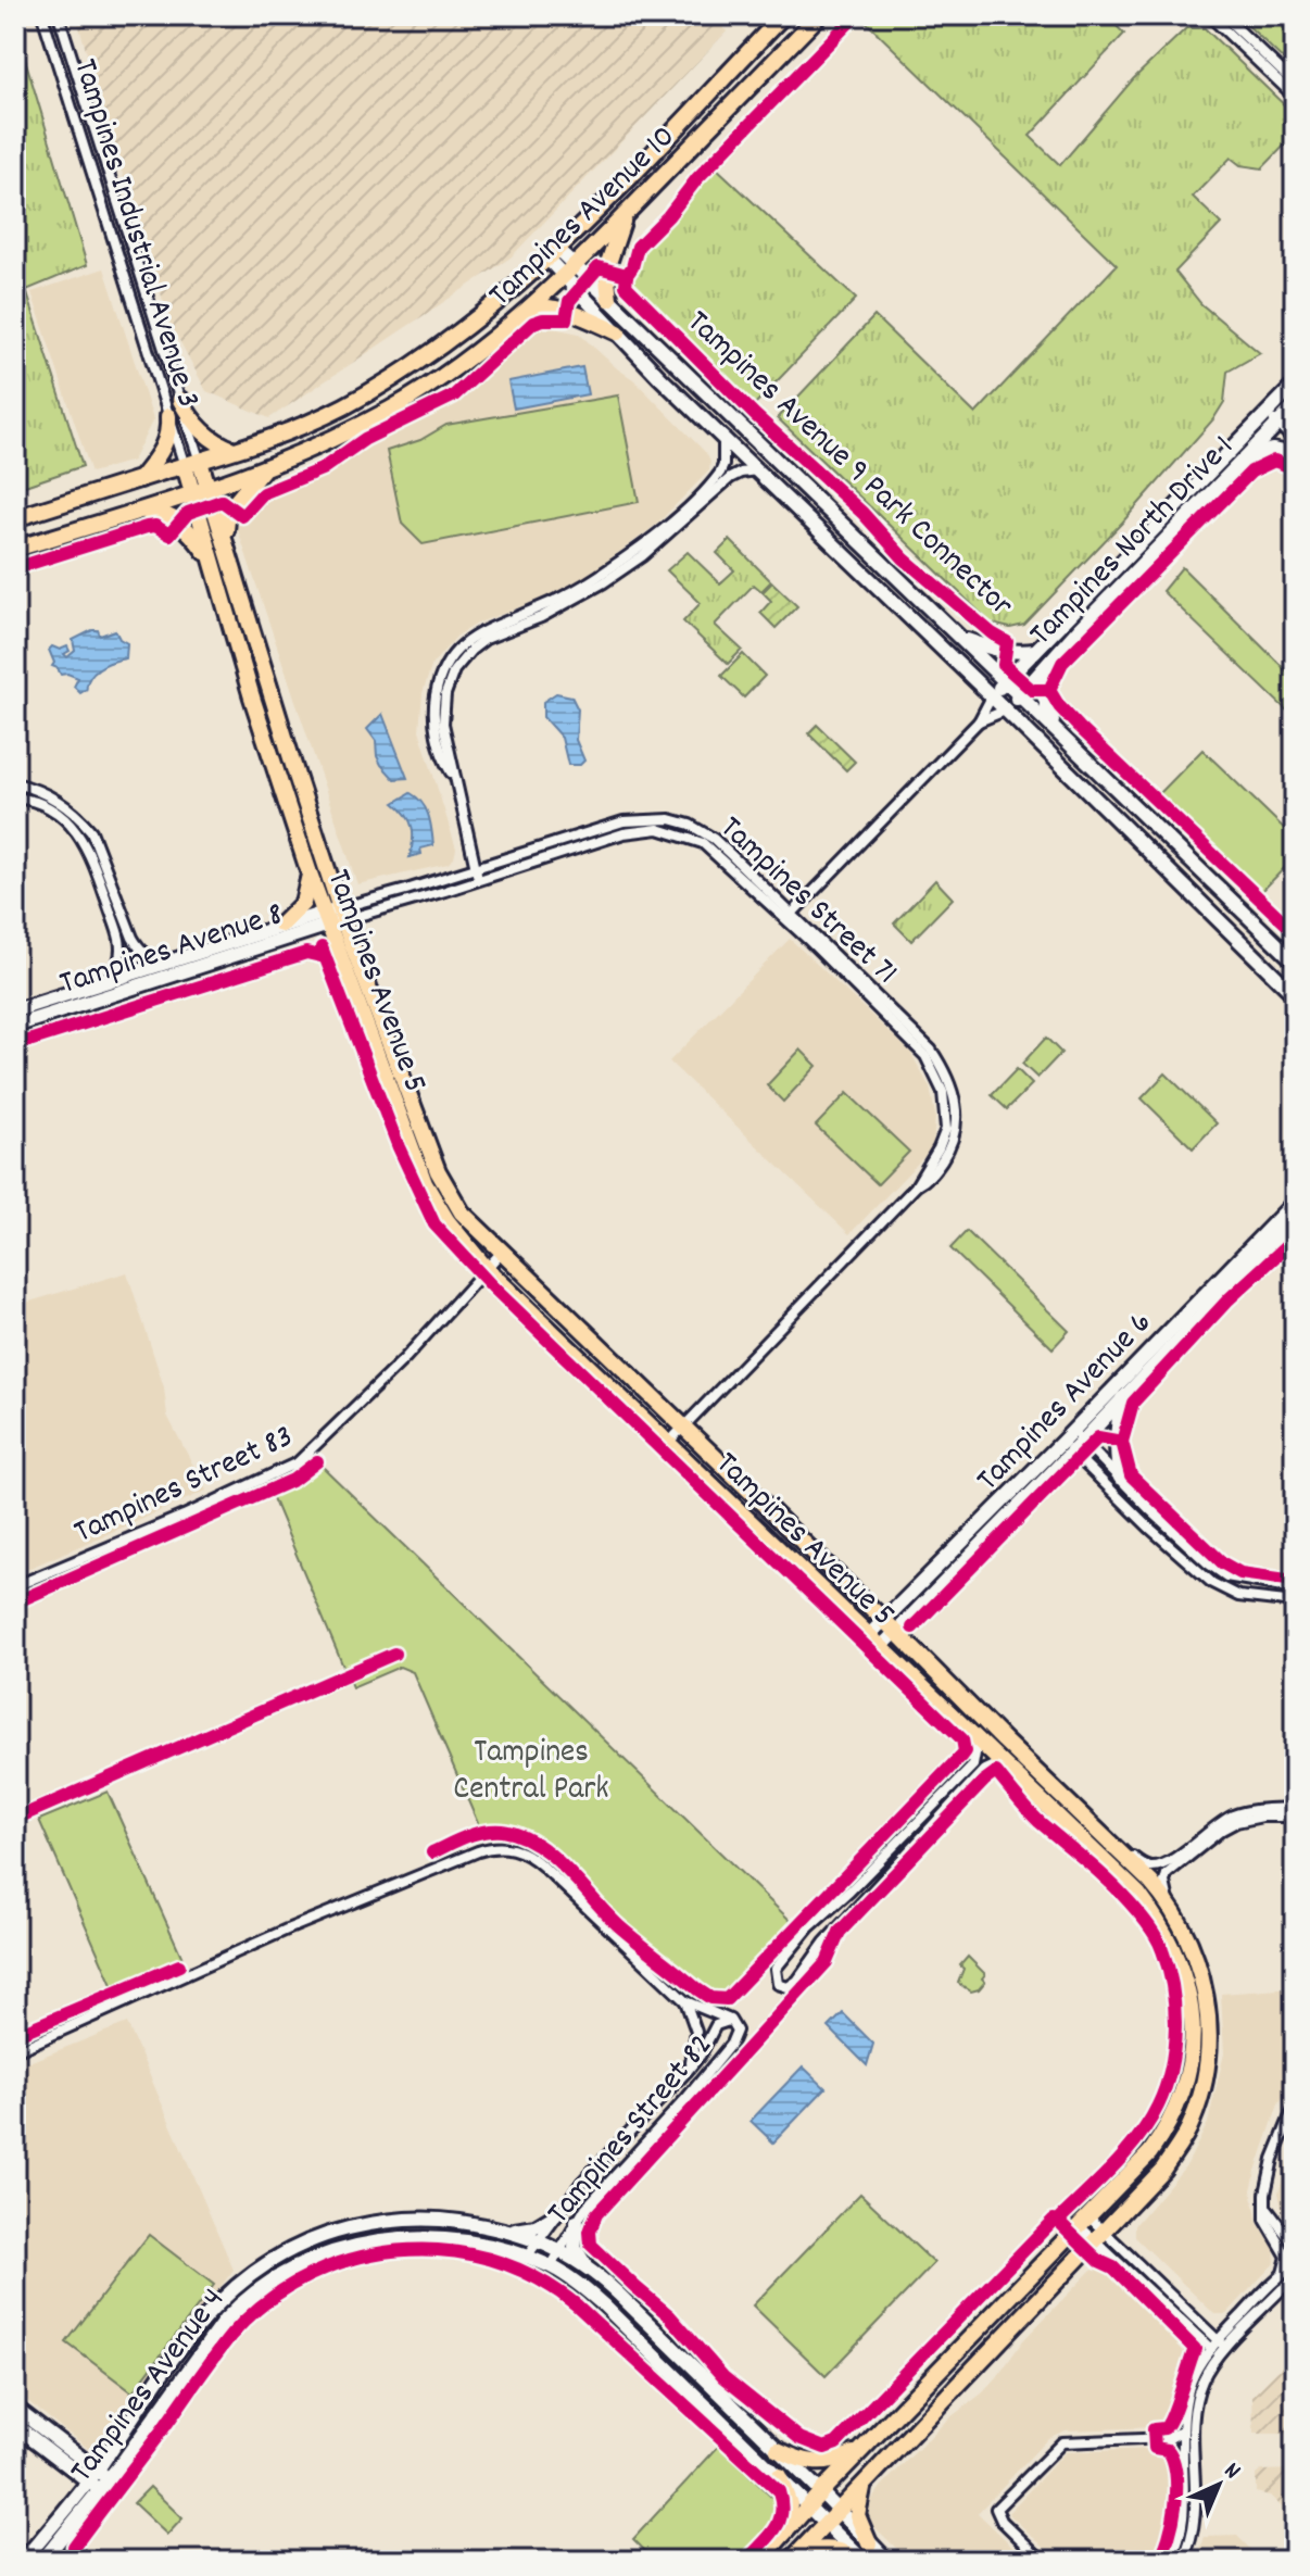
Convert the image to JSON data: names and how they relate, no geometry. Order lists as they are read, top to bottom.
{
  "streets": {
    "main road": [
      "Tampines Avenue 10",
      "Tampines North Drive 1",
      "Tampines Avenue 8",
      "Tampines Avenue 5",
      "Tampines Avenue 6",
      "Tampines Avenue 4"
    ],
    "street": [
      "Tampines Industrial Avenue 3",
      "Tampines Street 71",
      "Tampines Street 83",
      "Tampines Street 82"
    ],
    "cycle path": ["Tampines Avenue 9 Park Connector"]
  },
  "crossings": [
    ["Tampines Avenue 10", "Tampines Industrial Avenue 3"],
    ["Tampines Avenue 10", "Tampines Avenue 5"],
    ["Tampines Industrial Avenue 3", "Tampines Avenue 5"],
    ["Tampines Street 71", "Tampines Avenue 8"],
    ["Tampines Street 71", "Tampines Avenue 5"],
    ["Tampines Avenue 8", "Tampines Avenue 5"],
    ["Tampines Avenue 5", "Tampines Avenue 6"],
    ["Tampines Avenue 5", "Tampines Street 83"],
    ["Tampines Avenue 5", "Tampines Avenue 4"],
    ["Tampines Street 82", "Tampines Avenue 4"]
  ],
  "parks": ["Tampines Central Park"],
  "north": "top right"
}
